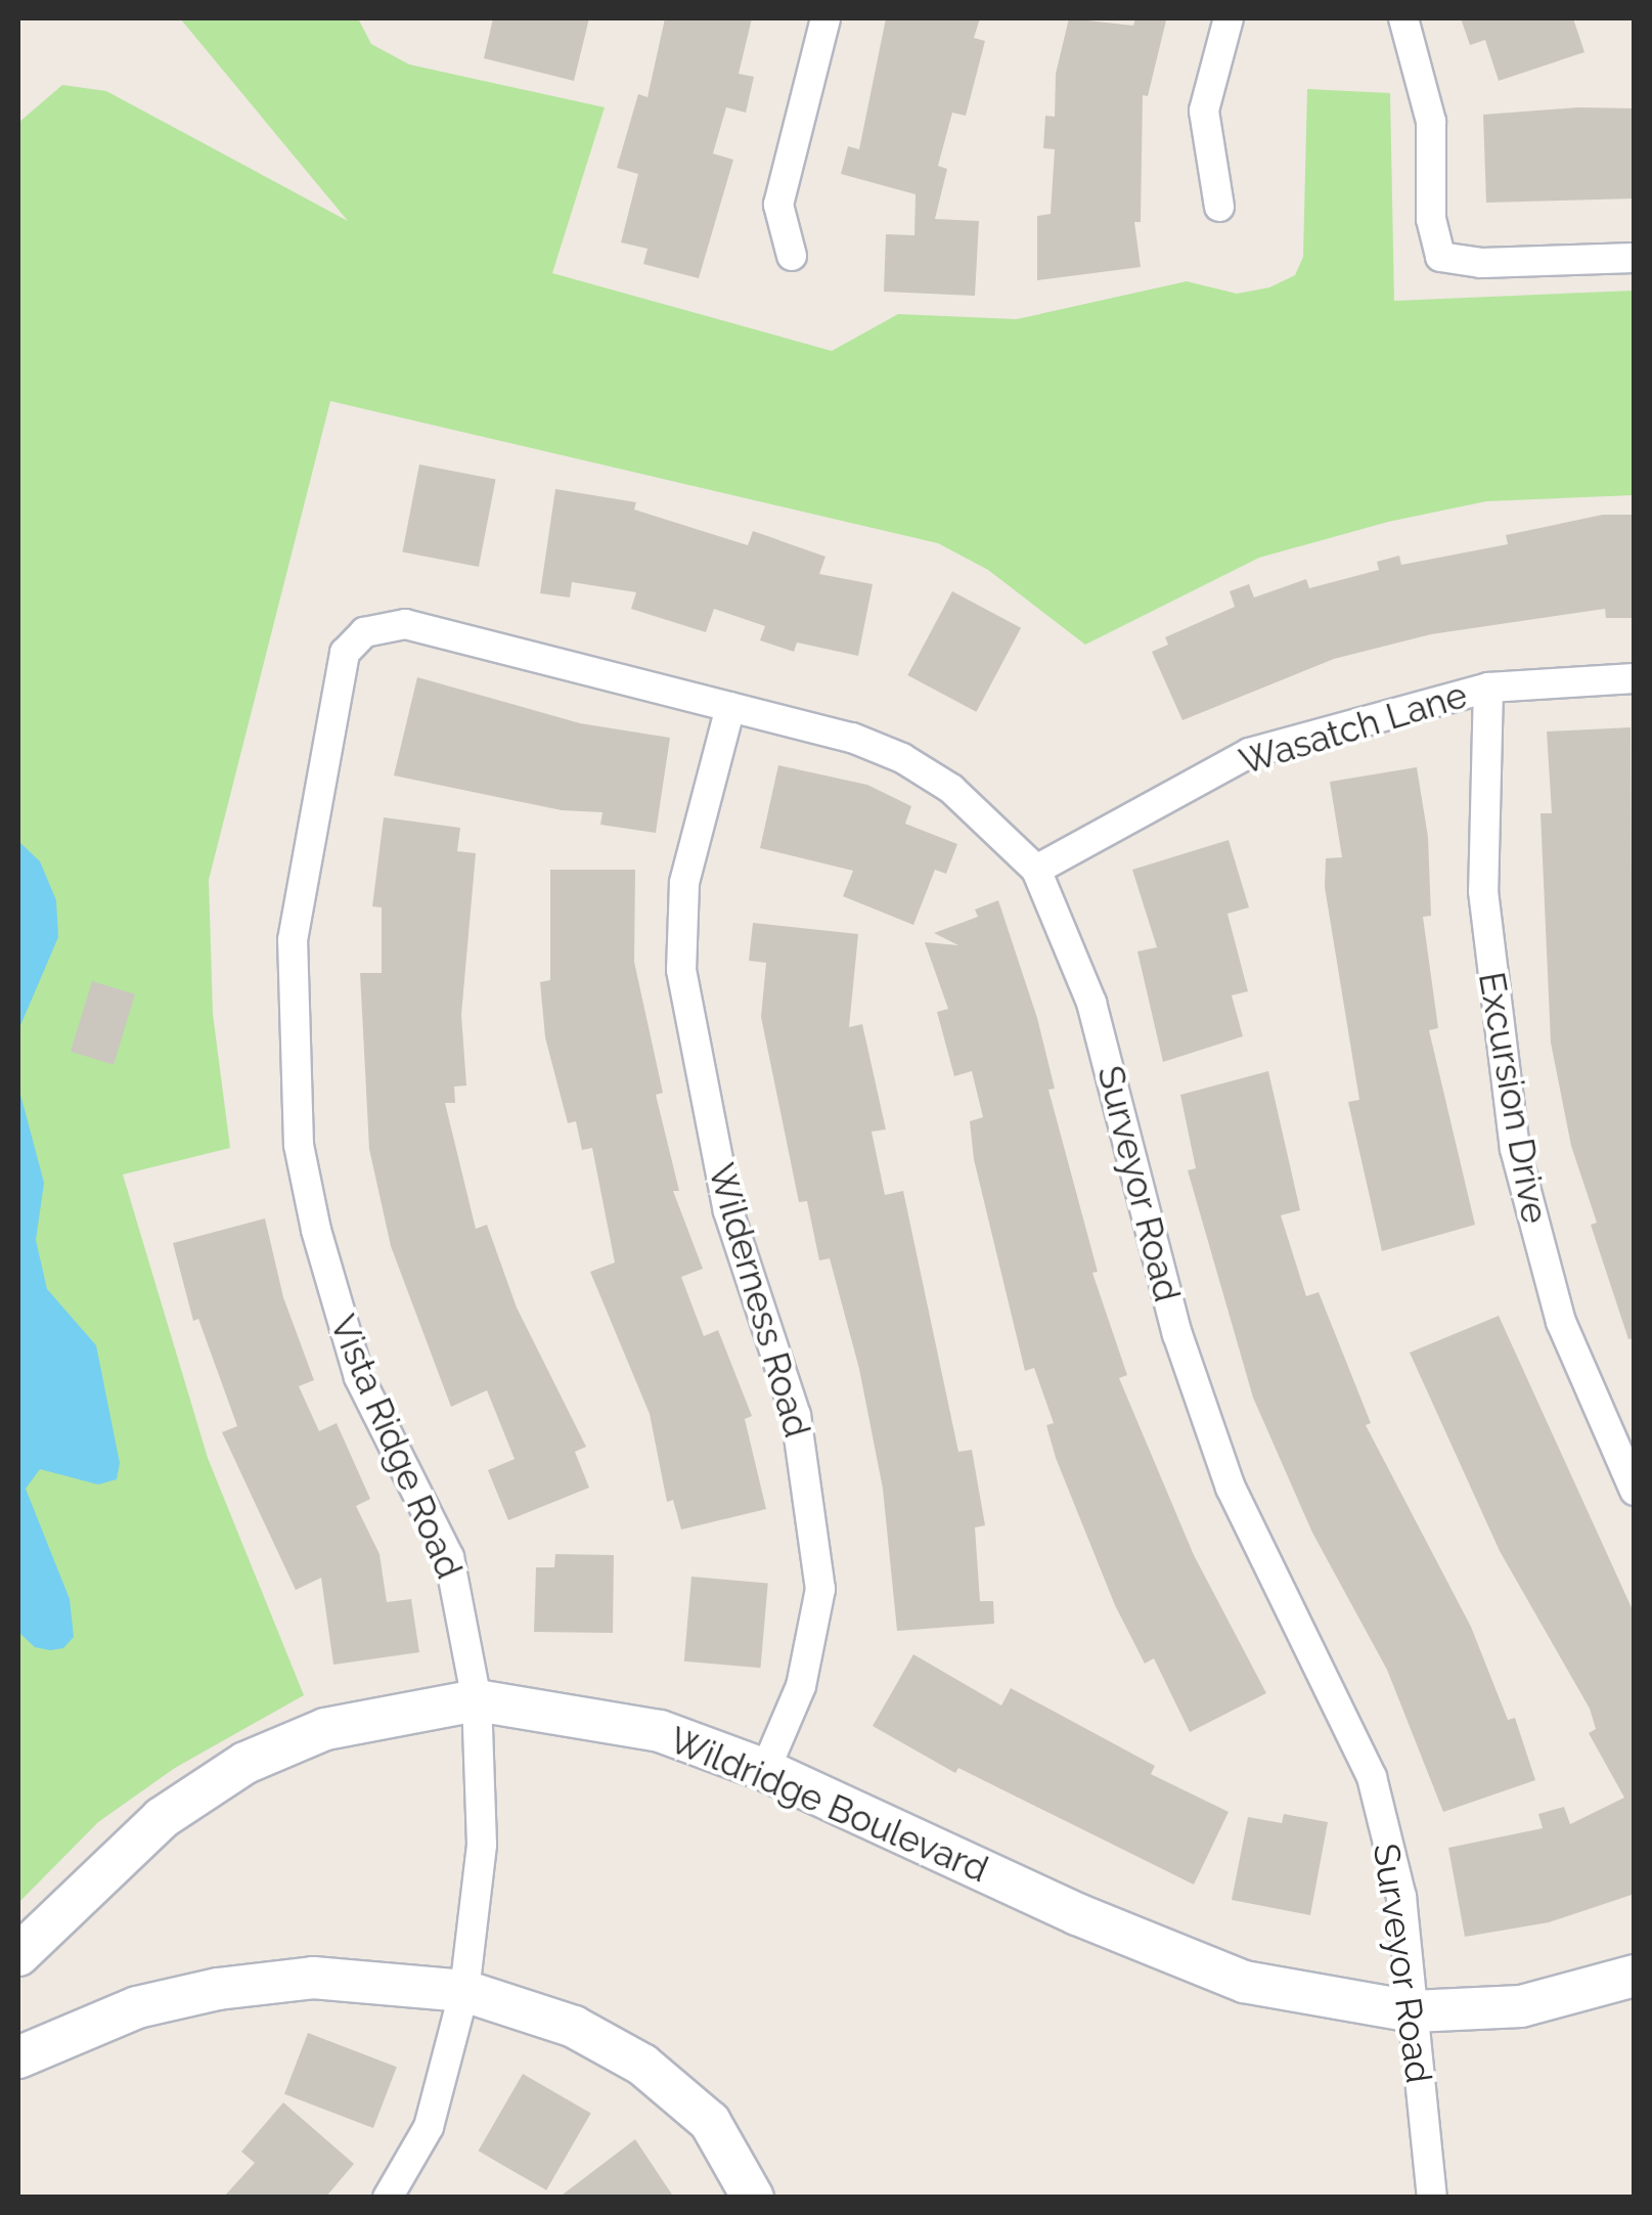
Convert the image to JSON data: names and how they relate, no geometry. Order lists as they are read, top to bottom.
{
  "streets": {
    "street": [
      "Wasatch Lane",
      "Excursion Drive",
      "Surveyor Road",
      "Wilderness Road",
      "Vista Ridge Road",
      "Wildridge Boulevard"
    ]
  },
  "crossings": [
    ["Wasatch Lane", "Excursion Drive"],
    ["Wasatch Lane", "Surveyor Road"],
    ["Surveyor Road", "Wilderness Road"],
    ["Surveyor Road", "Vista Ridge Road"],
    ["Surveyor Road", "Wildridge Boulevard"],
    ["Wilderness Road", "Wildridge Boulevard"],
    ["Vista Ridge Road", "Wildridge Boulevard"]
  ]
}
